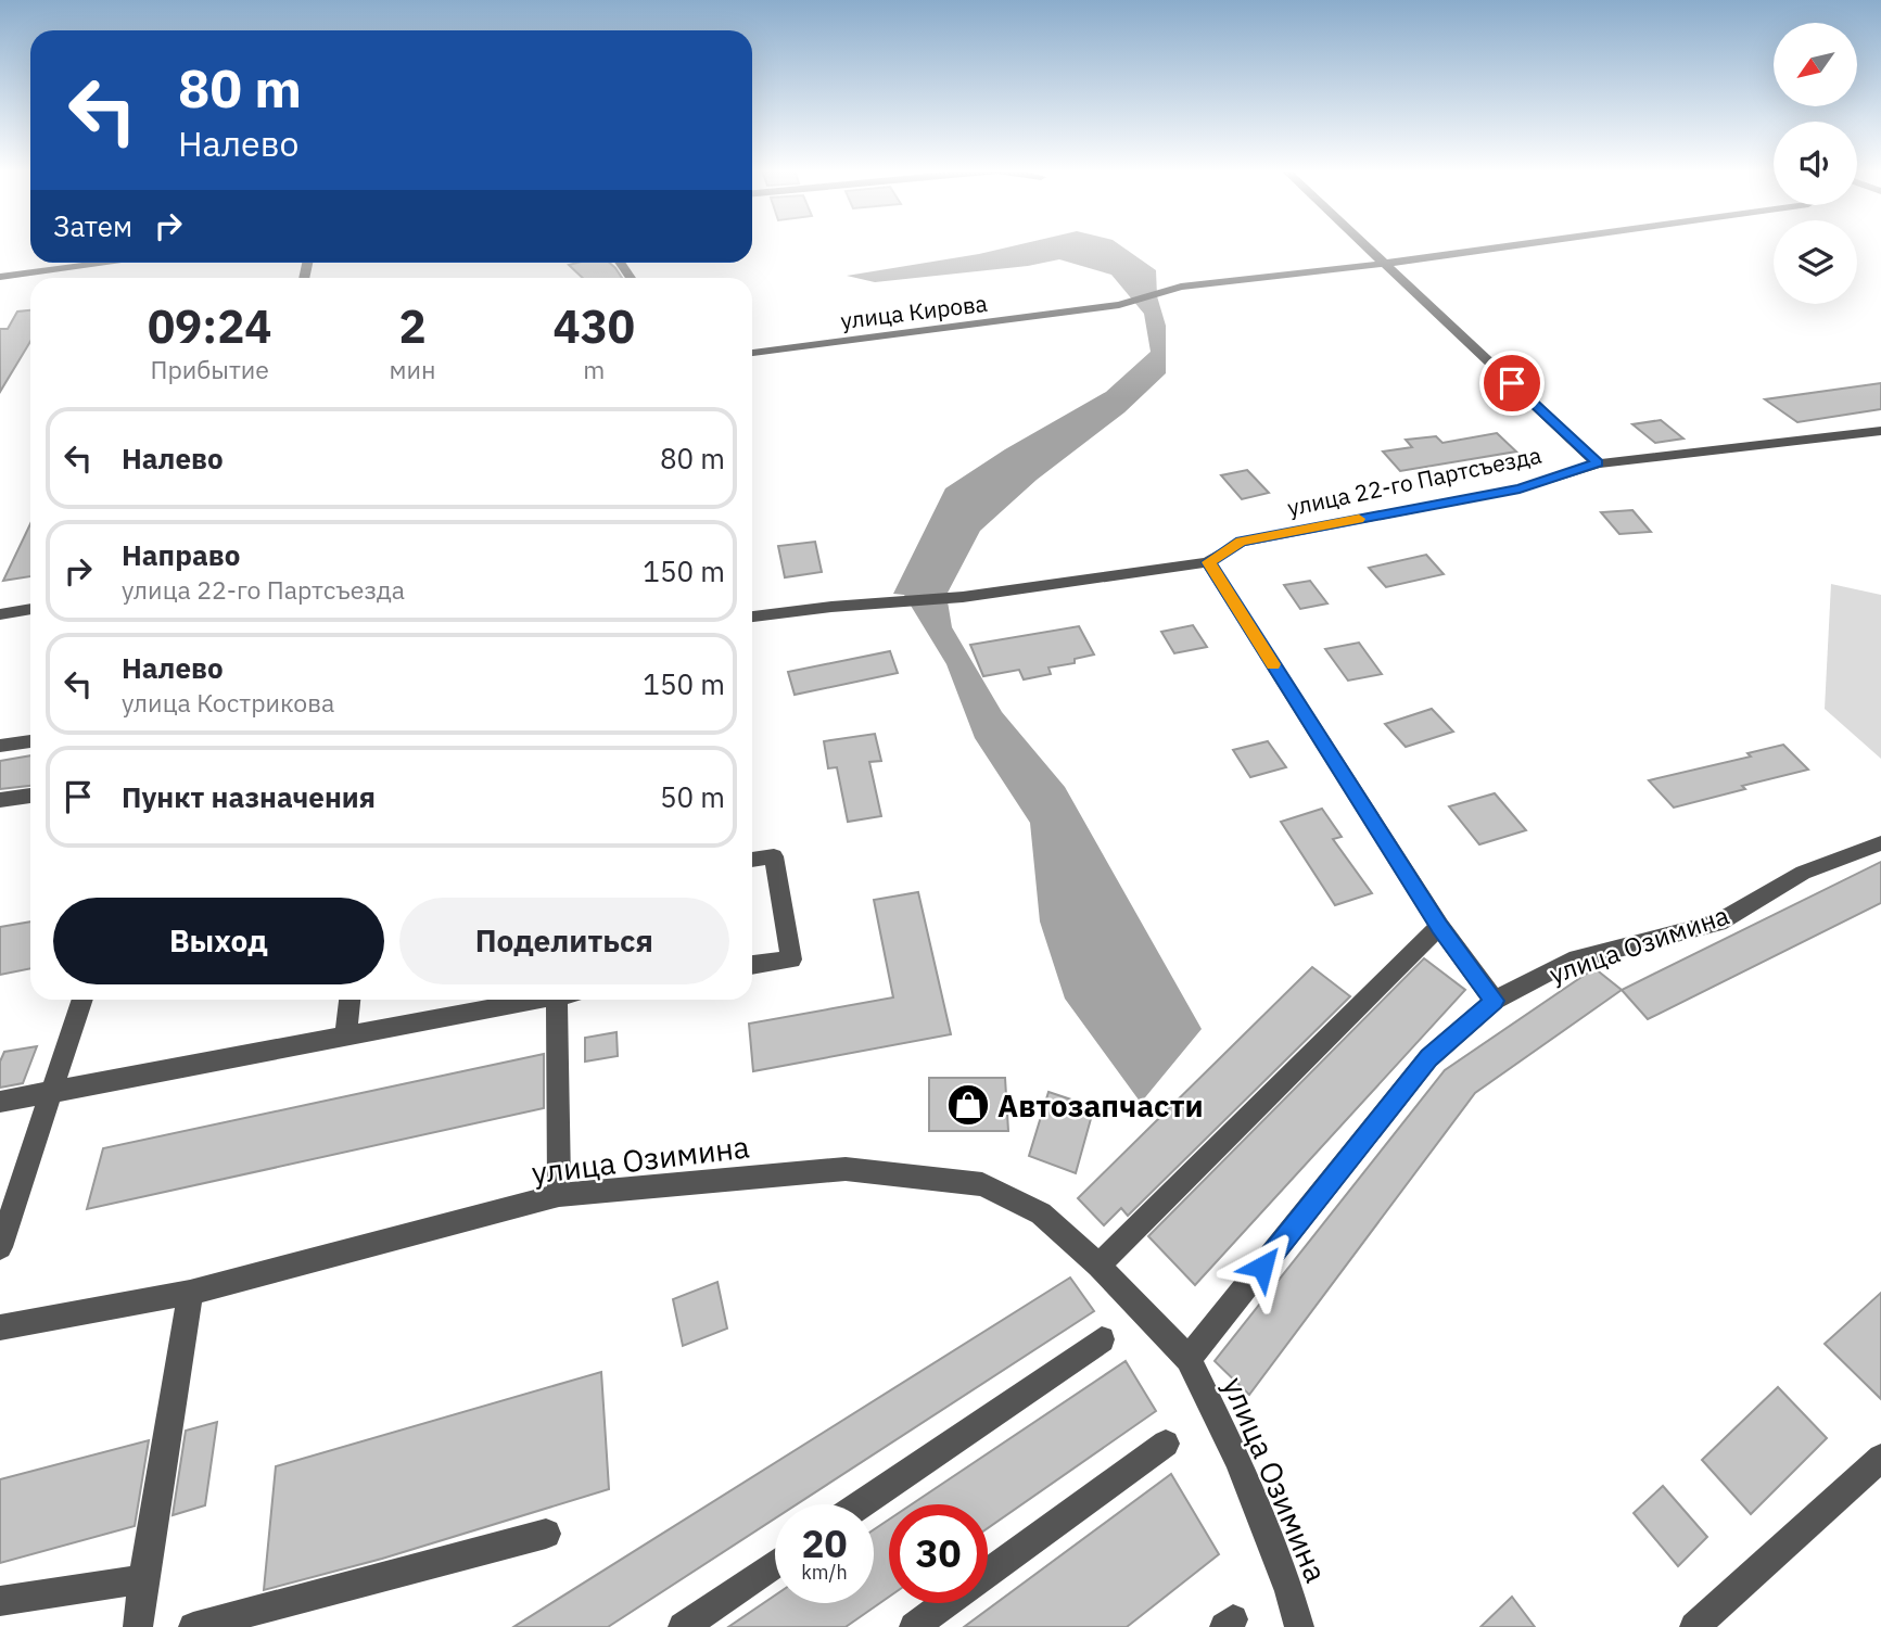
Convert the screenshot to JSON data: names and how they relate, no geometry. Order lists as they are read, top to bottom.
{
  "streets": {
    "street": ["улица Кирова", "улица 22-го Партсъезда", "улица Озимина"]
  },
  "places": {
    "shop": ["Автозапчасти"]
  },
  "north": "bottom left",
  "page": {
    "turn": ["80 m", "Налево"],
    "then": "Затем",
    "eta": [
      "09:24",
      "Прибытие",
      "2",
      "мин",
      "430",
      "m"
    ],
    "list": [
      {
        "name": "Налево",
        "value": "80 m"
      },
      {
        "name": "Направо",
        "note": "улица 22-го Партсъезда",
        "value": "150 m"
      },
      {
        "name": "Налево",
        "note": "улица Кострикова",
        "value": "150 m"
      },
      {
        "name": "Пункт назначения",
        "value": "50 m"
      }
    ],
    "buttons": ["Выход", "Поделиться"],
    "speed": "20 km/h",
    "limit": "30"
  }
}
